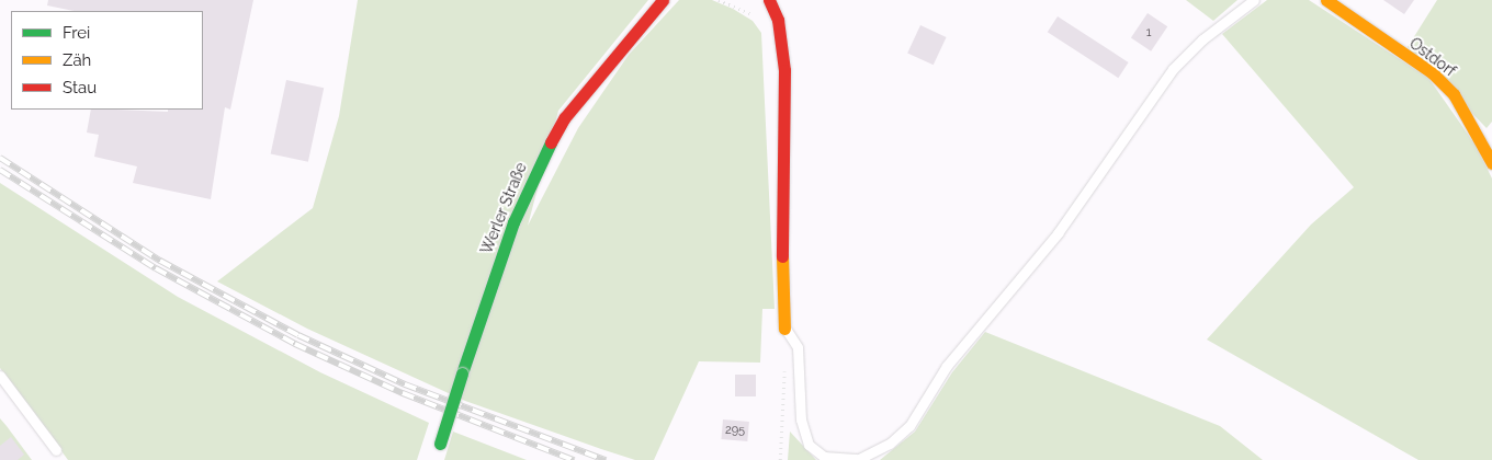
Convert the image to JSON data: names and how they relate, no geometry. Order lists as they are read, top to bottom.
{
  "streets": {
    "street": ["Ostdorf", "Werler Straße"]
  },
  "house_numbers": ["1", "295"],
  "legend": ["Frei", "Zäh", "Stau"]
}
